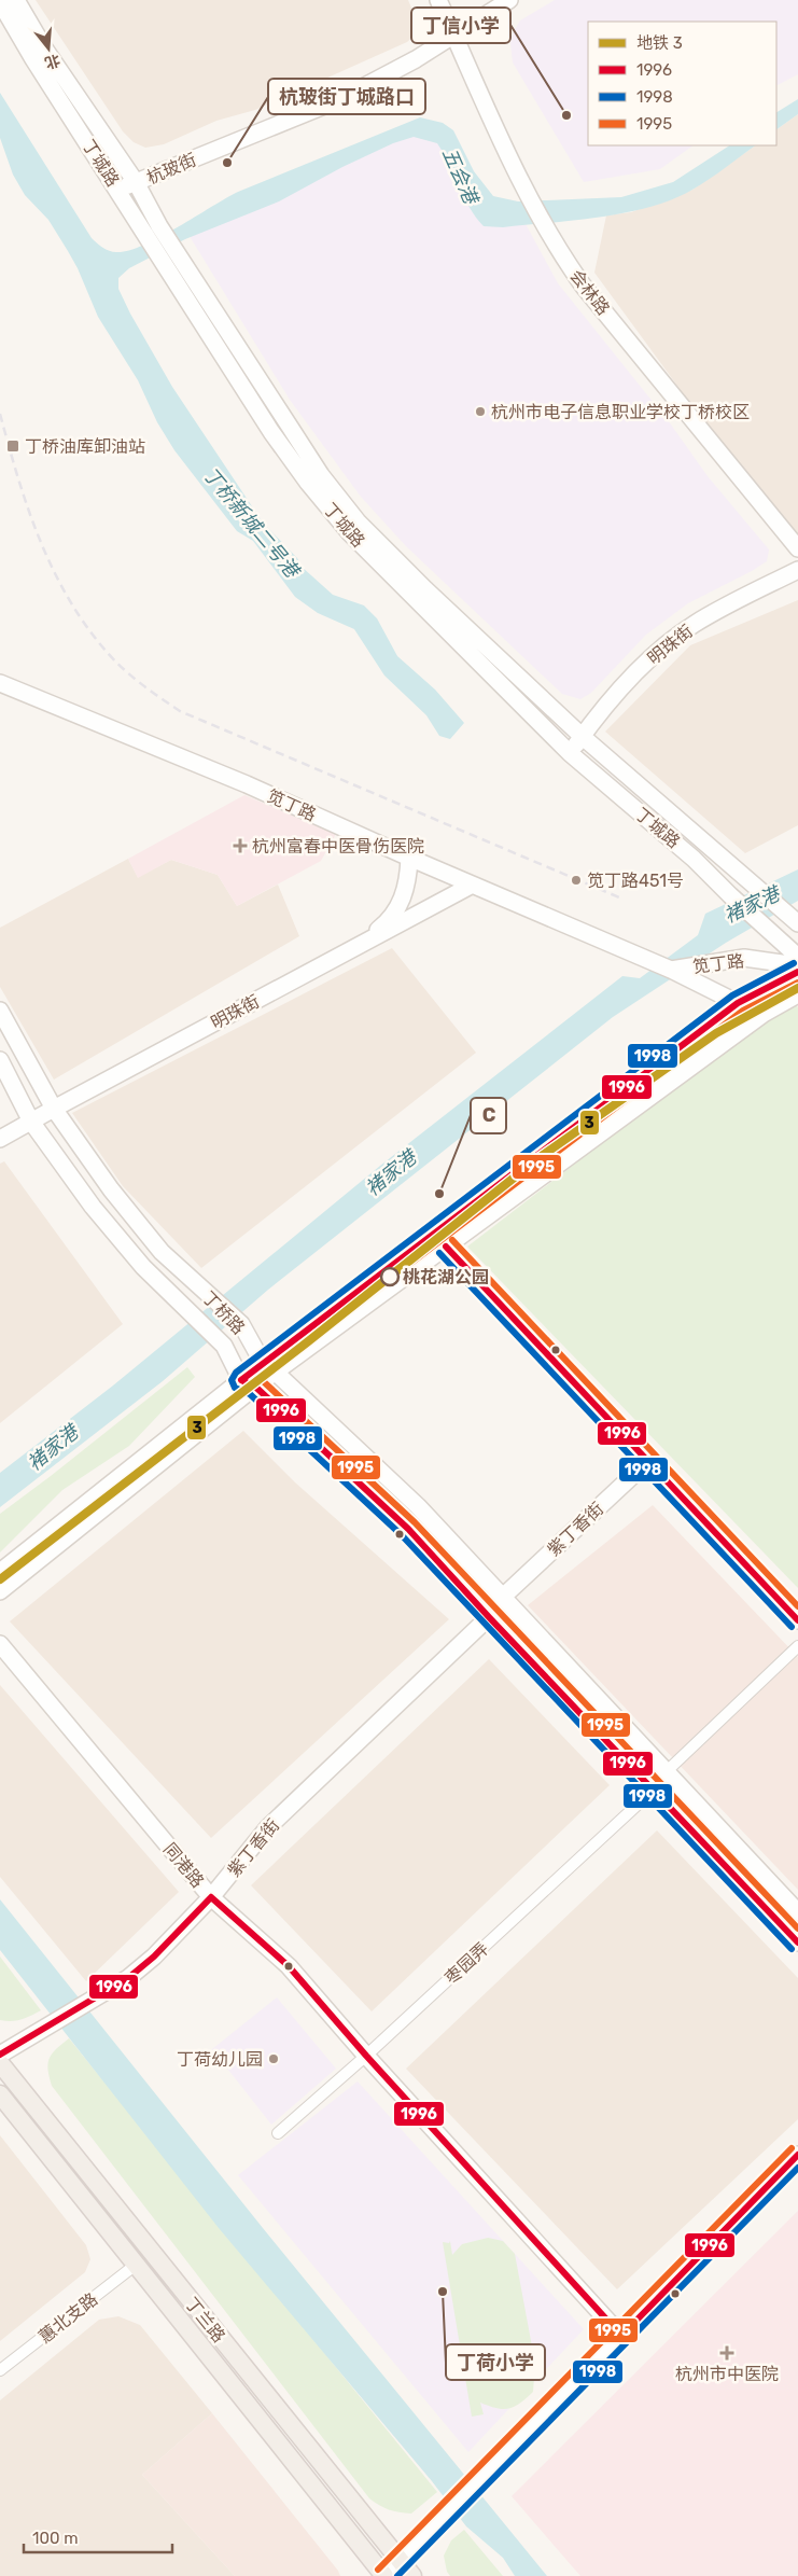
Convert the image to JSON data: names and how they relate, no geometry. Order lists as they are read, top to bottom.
{
  "streets": {
    "main road": [
      "丁城路",
      "杭玻街",
      "会林路",
      "明珠街",
      "笕丁路",
      "丁桥路",
      "紫丁香街",
      "同港路",
      "丁兰路"
    ],
    "street": ["枣园弄", "蕙北支路"]
  },
  "crossings": [
    ["丁城路", "杭玻街"],
    ["丁城路", "明珠街"],
    ["杭玻街", "会林路"],
    ["明珠街", "笕丁路"],
    ["明珠街", "丁桥路"],
    ["丁桥路", "紫丁香街"],
    ["丁桥路", "枣园弄"],
    ["紫丁香街", "同港路"],
    ["同港路", "枣园弄"],
    ["蕙北支路", "丁兰路"]
  ],
  "water": ["五会港", "丁桥新城二号港", "褚家港"],
  "places": {
    "other": [
      "丁信小学",
      "杭玻街丁城路口",
      "杭州市电子信息职业学校丁桥校区",
      "笕丁路451号",
      "C",
      "桃花湖公园",
      "丁荷幼儿园",
      "丁荷小学"
    ],
    "transit": ["丁桥油库卸油站"],
    "health": ["杭州富春中医骨伤医院", "杭州市中医院"]
  },
  "lines": [
    "transit line 1998",
    "transit line 1996",
    "transit line 1995",
    "metro line 3"
  ],
  "legend": [
    "地铁 3",
    "1996",
    "1998",
    "1995"
  ],
  "scale_bar": "100 m",
  "north": "bottom"
}
